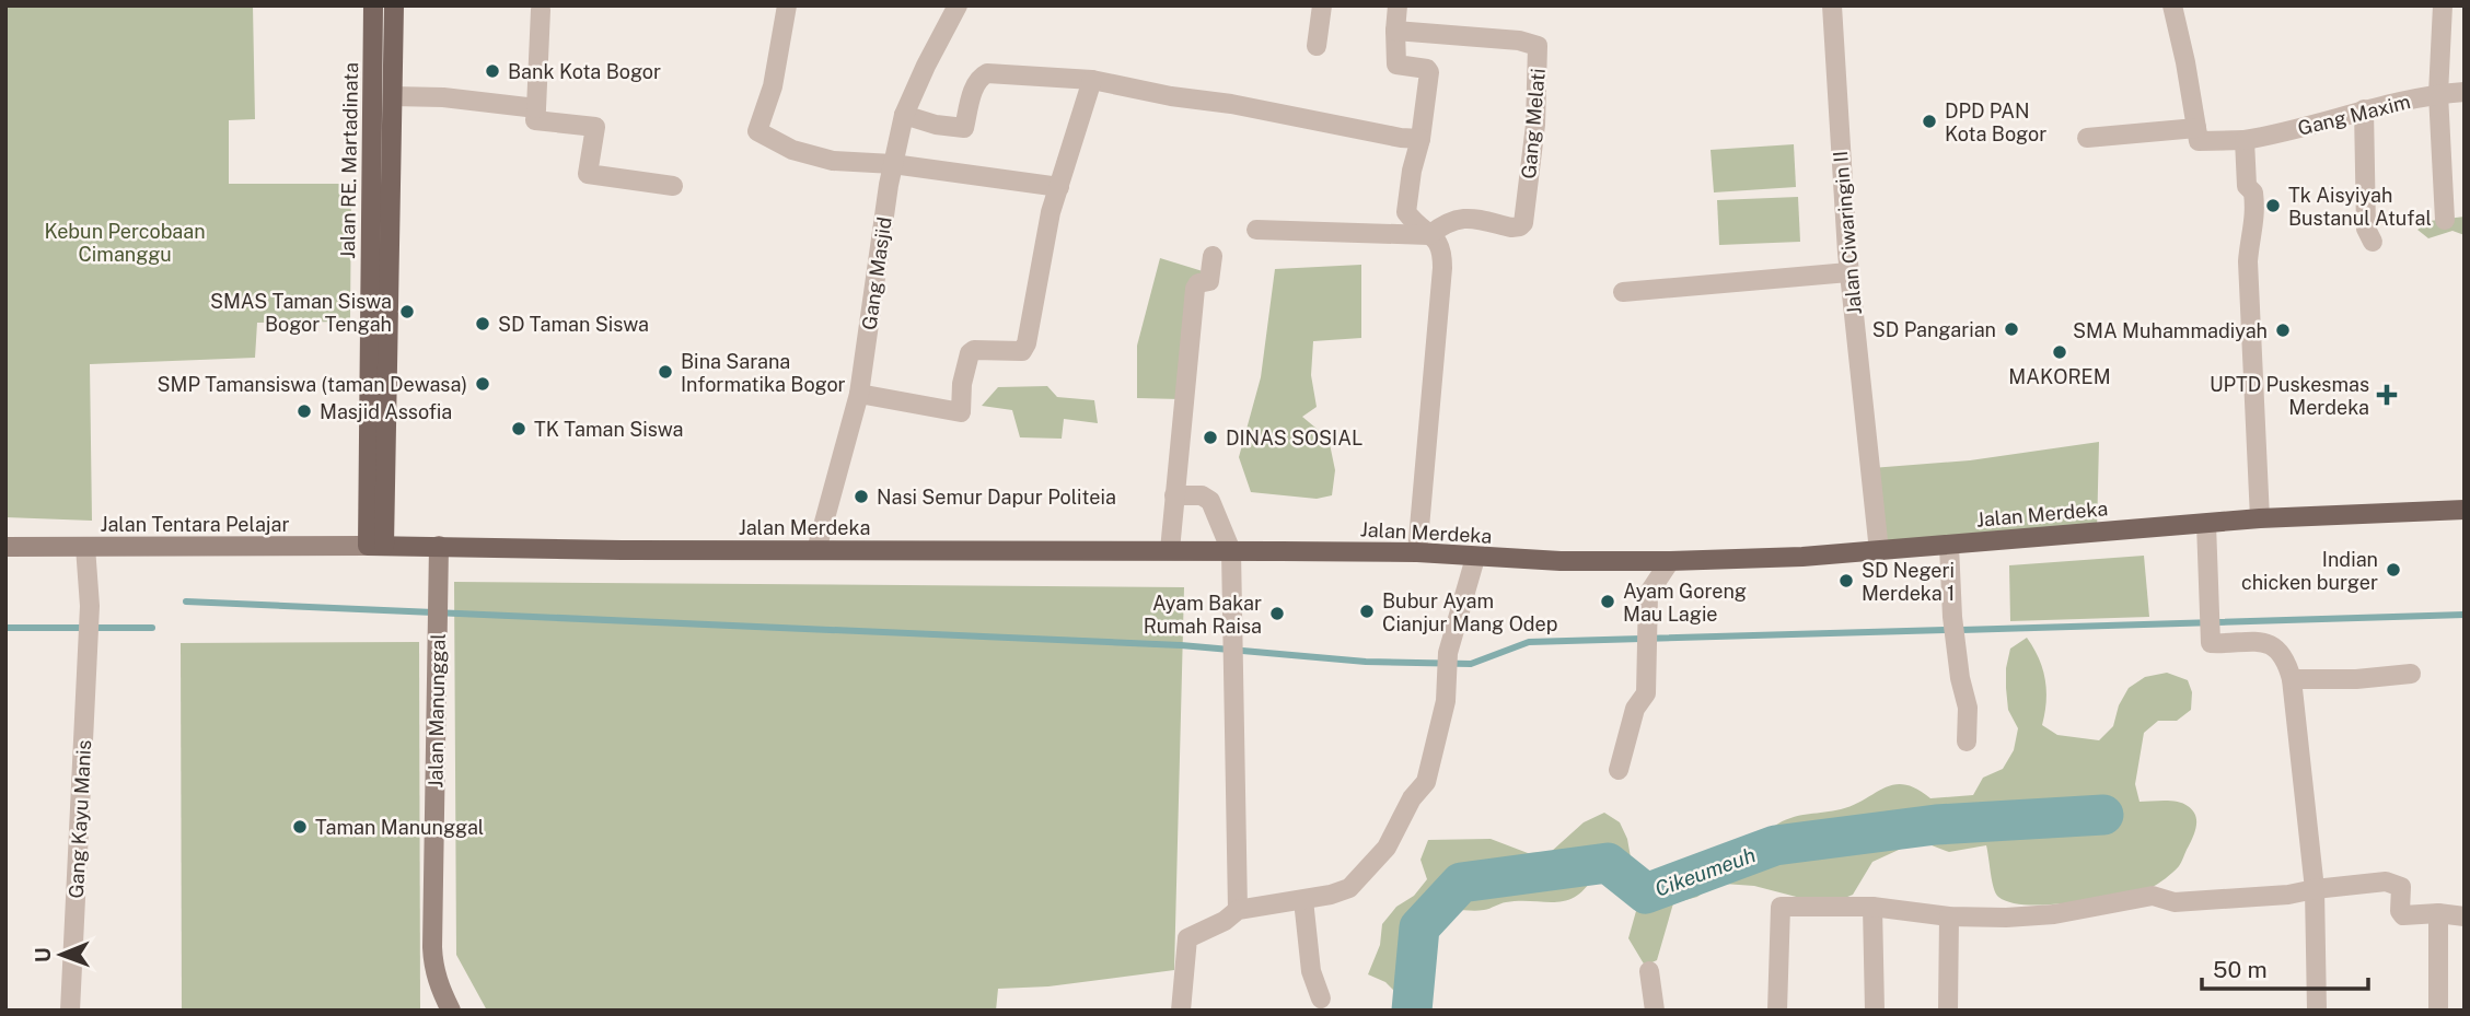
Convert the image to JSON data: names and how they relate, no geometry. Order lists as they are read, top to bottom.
{
  "streets": {
    "main road": ["Jalan RE. Martadinata", "Jalan Merdeka"],
    "street": [
      "Gang Maxim",
      "Gang Melati",
      "Jalan Ciwaringin II",
      "Gang Masjid",
      "Jalan Tentara Pelajar",
      "Jalan Manunggal",
      "Gang Kayu Manis"
    ]
  },
  "crossings": [
    ["Jalan RE. Martadinata", "Jalan Merdeka"],
    ["Jalan RE. Martadinata", "Jalan Tentara Pelajar"],
    ["Jalan Ciwaringin II", "Jalan Merdeka"],
    ["Gang Masjid", "Jalan Merdeka"],
    ["Jalan Merdeka", "Jalan Tentara Pelajar"],
    ["Jalan Merdeka", "Jalan Manunggal"],
    ["Jalan Tentara Pelajar", "Gang Kayu Manis"]
  ],
  "water": ["Cikeumeuh"],
  "parks": ["Kebun Percobaan Cimanggu"],
  "places": {
    "other": [
      "Bank Kota Bogor",
      "DPD PAN Kota Bogor",
      "Tk Aisyiyah Bustanul Atufal",
      "SMAS Taman Siswa Bogor Tengah",
      "SD Taman Siswa",
      "SD Pangarian",
      "SMA Muhammadiyah",
      "MAKOREM",
      "Bina Sarana Informatika Bogor",
      "SMP Tamansiswa (taman Dewasa)",
      "Masjid Assofia",
      "TK Taman Siswa",
      "DINAS SOSIAL",
      "Nasi Semur Dapur Politeia",
      "Indian chicken burger",
      "SD Negeri Merdeka 1",
      "Ayam Goreng Mau Lagie",
      "Bubur Ayam Cianjur Mang Odep",
      "Ayam Bakar Rumah Raisa",
      "Taman Manunggal"
    ],
    "health": ["UPTD Puskesmas Merdeka"]
  },
  "scale_bar": "50 m",
  "north": "left"
}
